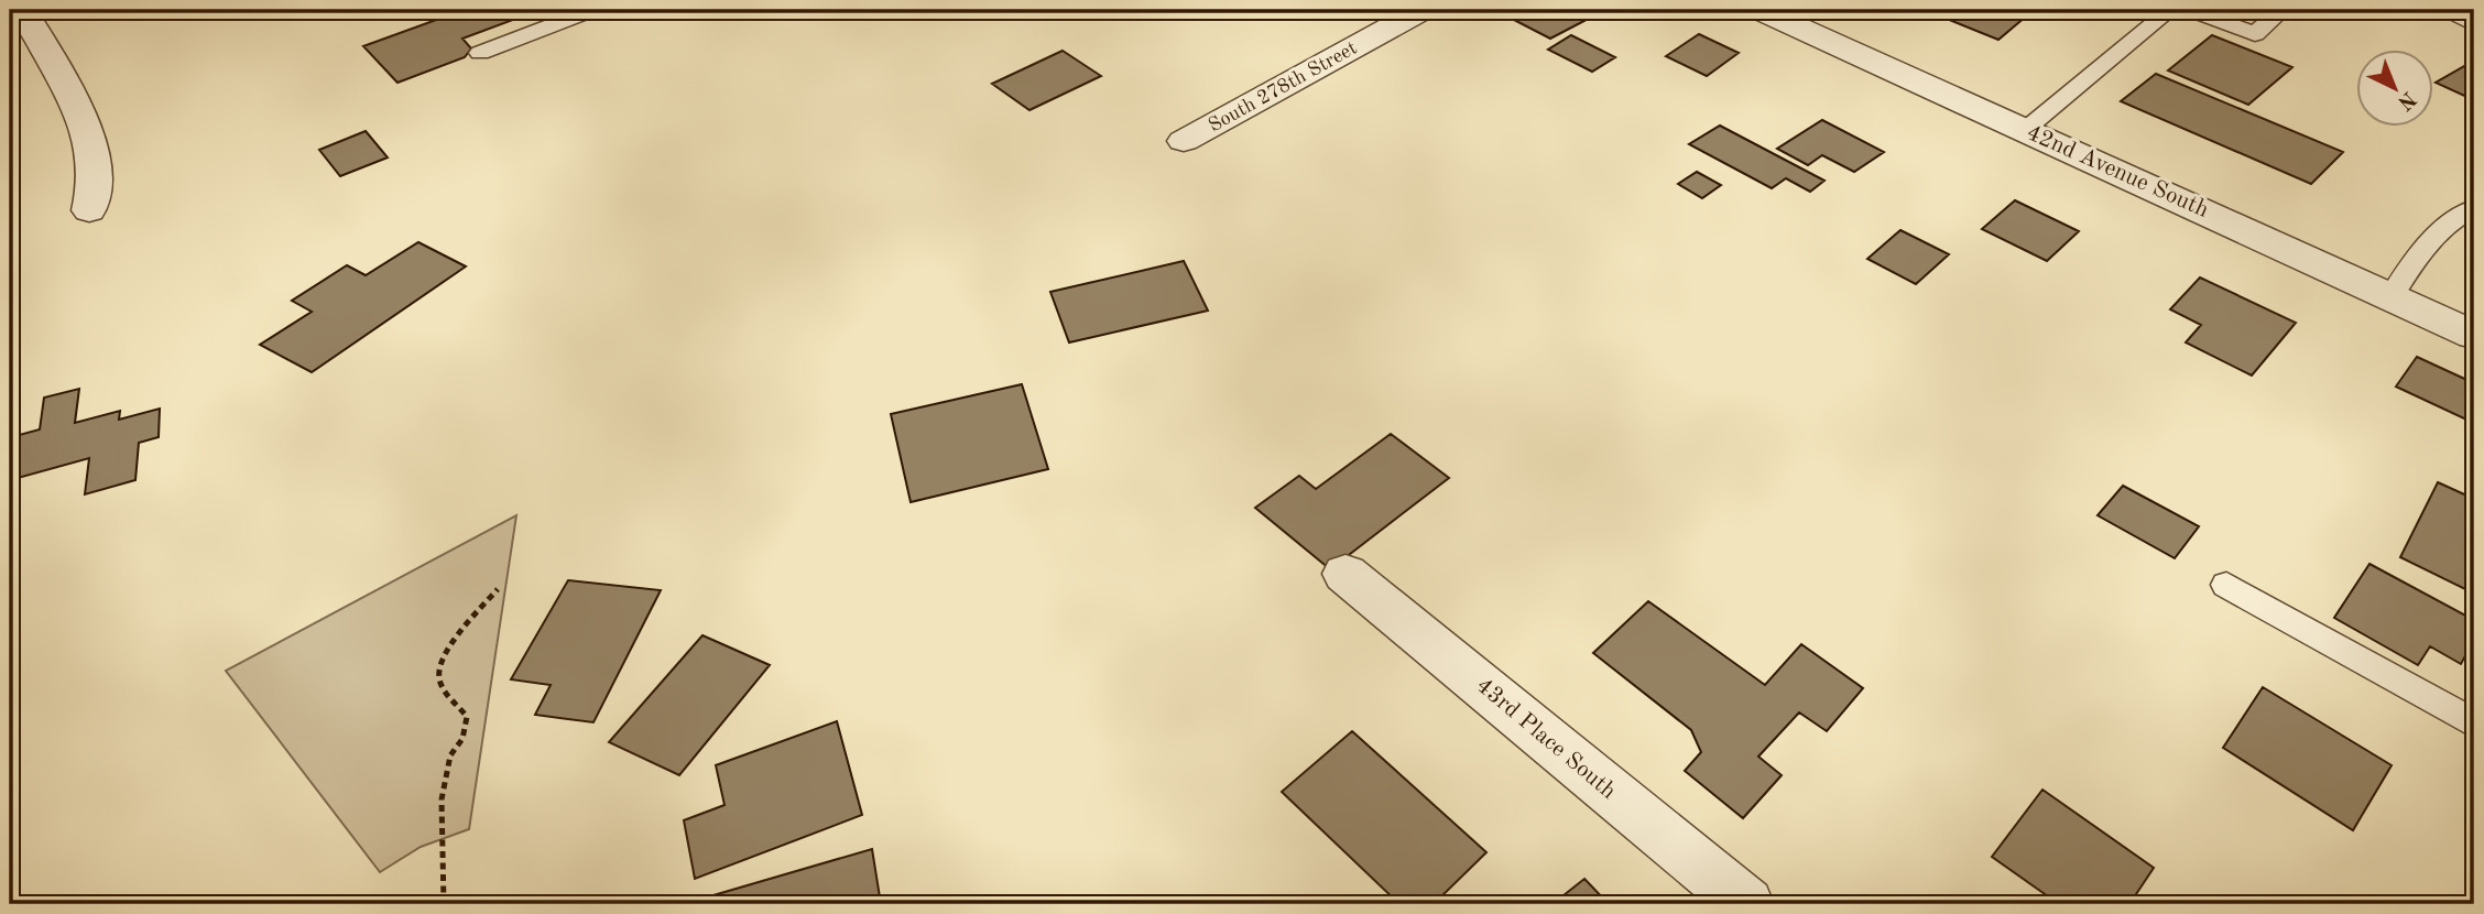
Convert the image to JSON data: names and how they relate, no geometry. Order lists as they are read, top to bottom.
{
  "streets": {
    "street": ["South 278th Street", "42nd Avenue South", "43rd Place South"]
  },
  "north": "bottom right"
}
